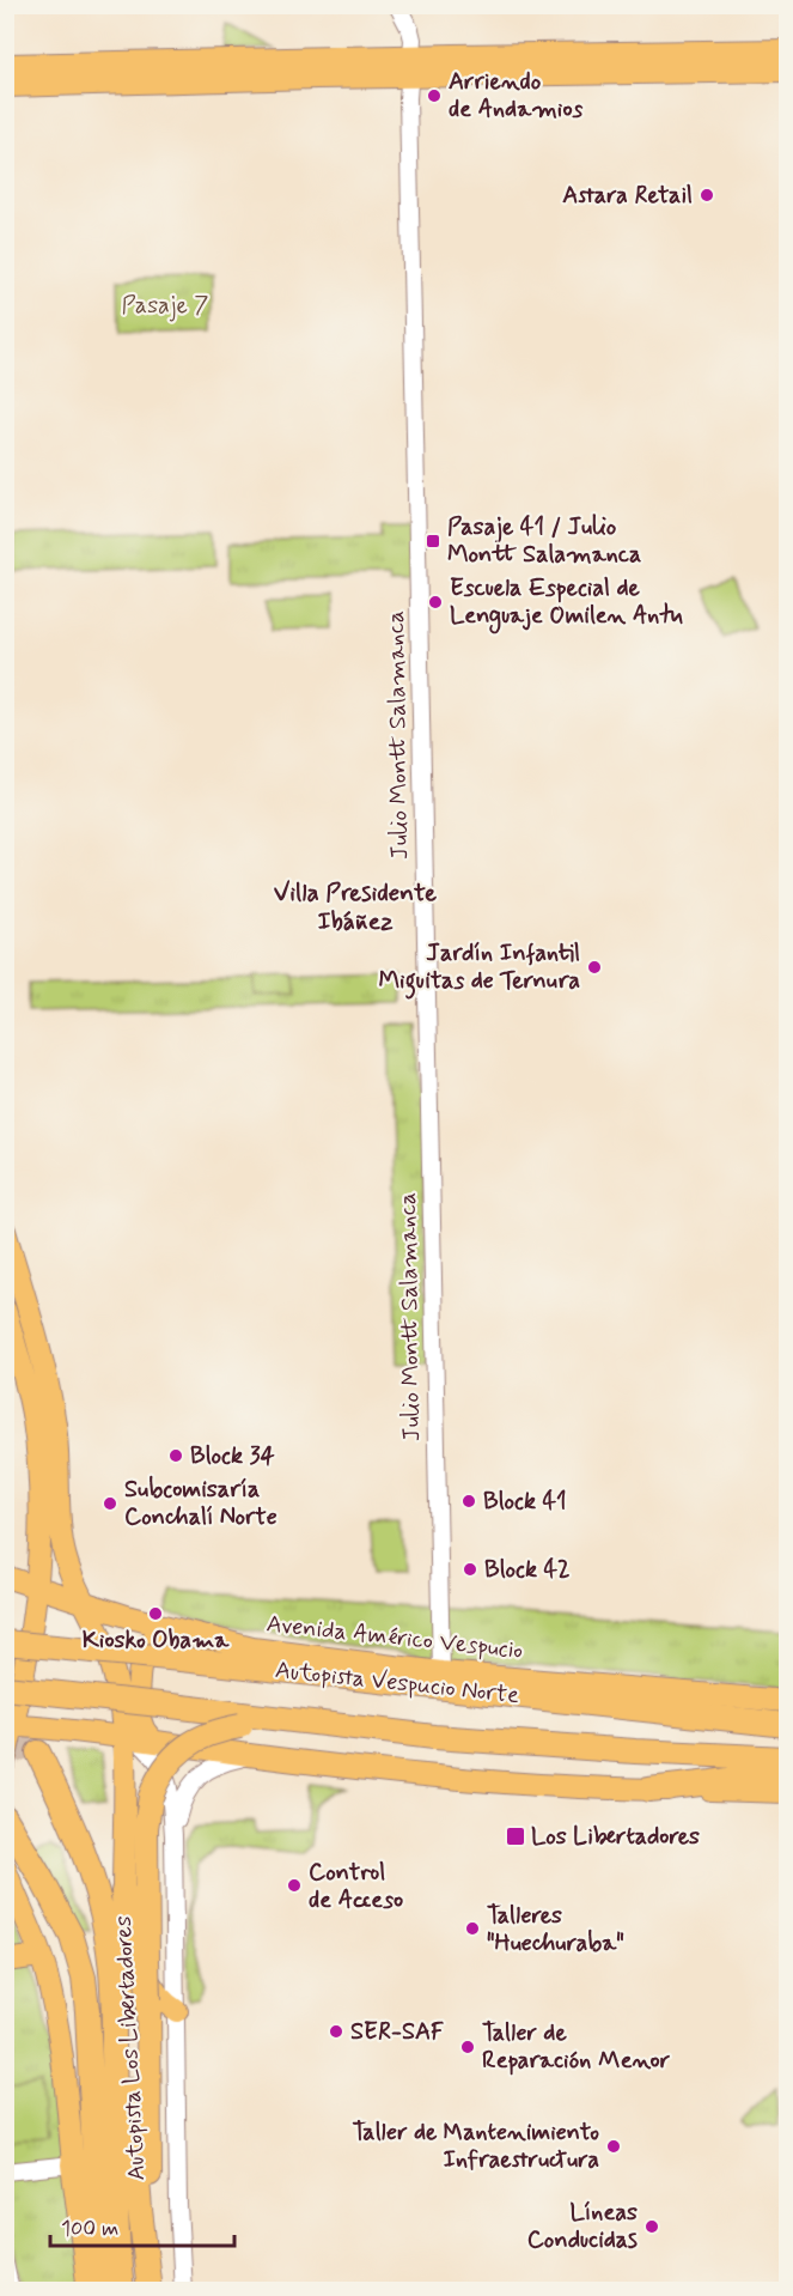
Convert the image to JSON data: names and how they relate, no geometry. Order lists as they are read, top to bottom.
{
  "streets": {
    "highway": ["Autopista Vespucio Norte", "Autopista Los Libertadores"],
    "main road": ["Avenida Américo Vespucio"],
    "street": ["Julio Montt Salamanca"]
  },
  "crossings": [
    ["Julio Montt Salamanca", "Avenida Américo Vespucio"]
  ],
  "districts": ["Villa Presidente Ibáñez"],
  "parks": ["Pasaje 7"],
  "places": {
    "other": [
      "Arriendo de Andamios",
      "Astara Retail",
      "Escuela Especial de Lenguaje Omilen Antu",
      "Jardín Infantil Miguitas de Ternura",
      "Block 34",
      "Block 41",
      "Subcomisaría Conchalí Norte",
      "Block 42",
      "Kiosko Obama",
      "Control de Acceso",
      "Talleres \"Huechuraba\"",
      "SER-SAF",
      "Taller de Reparación Menor",
      "Taller de Mantenimiento Infraestructura",
      "Líneas Conducidas"
    ],
    "transit": ["Pasaje 41 / Julio Montt Salamanca", "Los Libertadores"]
  },
  "scale_bar": "100 m"
}
